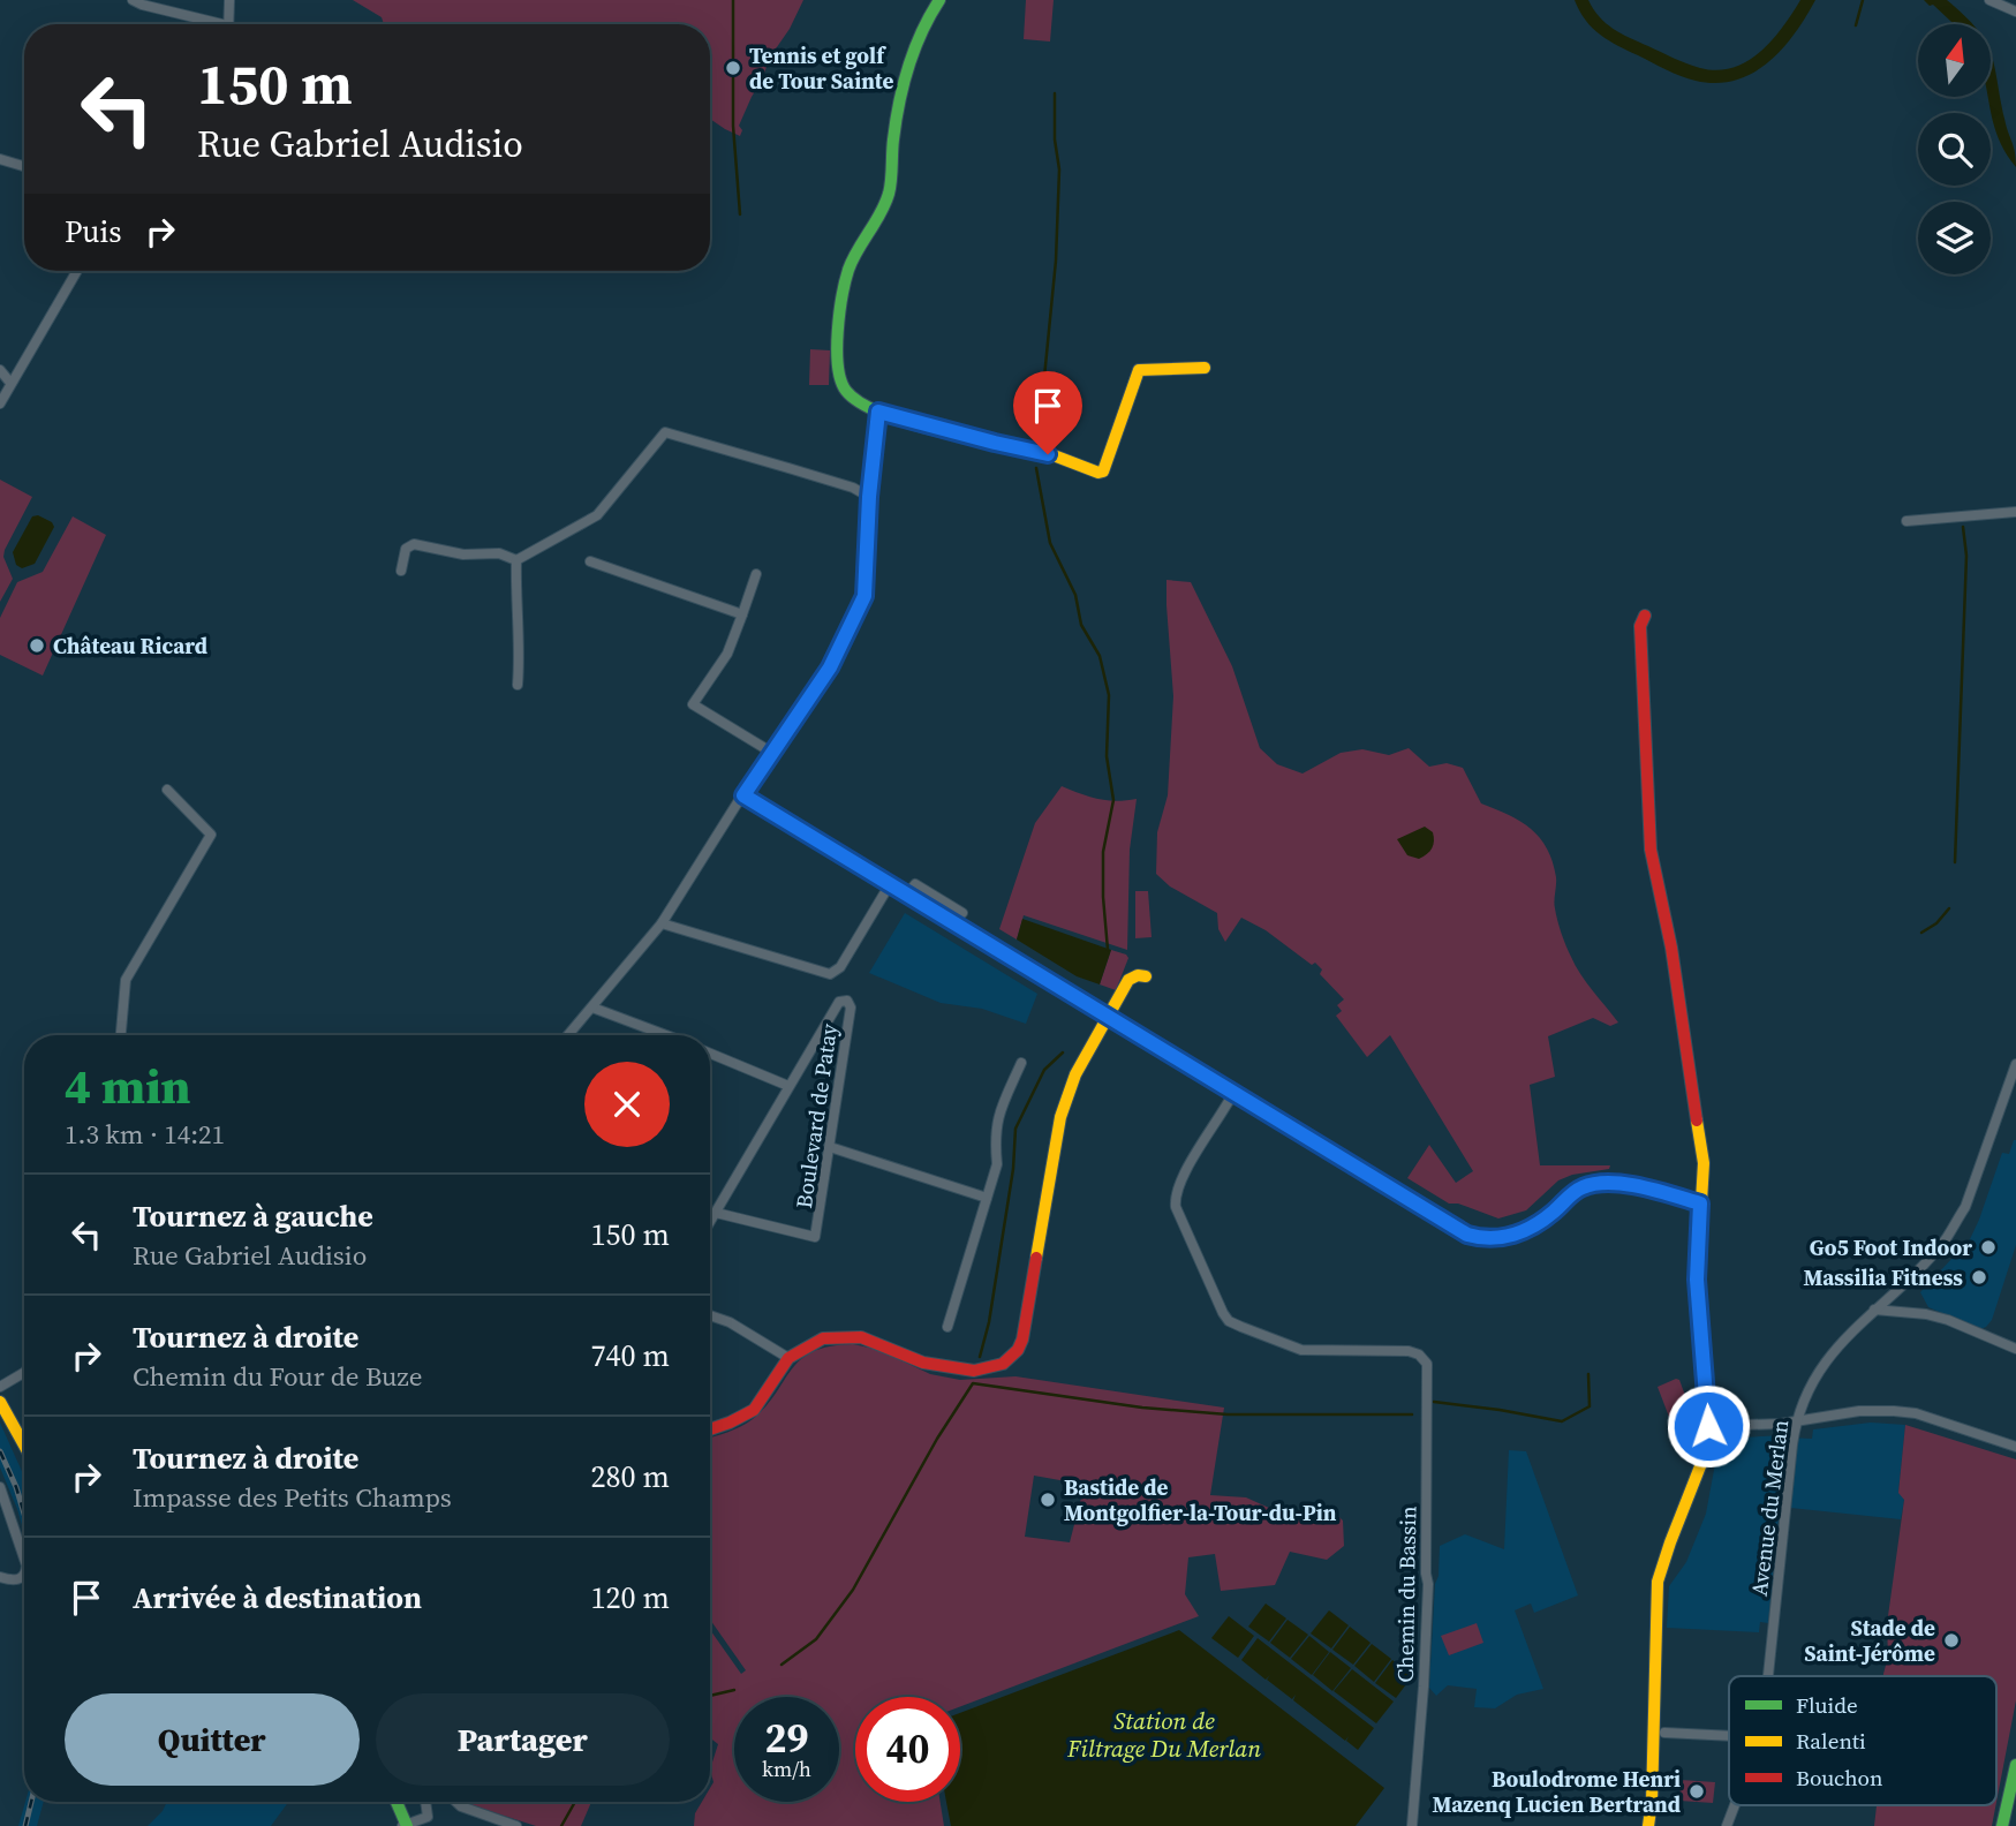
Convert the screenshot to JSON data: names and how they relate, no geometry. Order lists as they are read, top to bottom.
{
  "streets": {
    "street": ["Boulevard de Patay", "Avenue du Merlan", "Chemin du Bassin"]
  },
  "water": ["Station de Filtrage Du Merlan"],
  "places": [
    "Tennis et golf de Tour Sainte",
    "Château Ricard",
    "Go5 Foot Indoor",
    "Massilia Fitness",
    "Bastide de Montgolfier-la-Tour-du-Pin",
    "Stade de Saint-Jérôme",
    "Boulodrome Henri Mazenq Lucien Bertrand"
  ],
  "legend": ["Fluide", "Ralenti", "Bouchon"],
  "north": "top",
  "page": {
    "turn": ["150 m", "Rue Gabriel Audisio"],
    "then": "Puis",
    "heading": ["4 min", "1.3 km · 14:21"],
    "list": [
      {
        "name": "Tournez à gauche",
        "note": "Rue Gabriel Audisio",
        "value": "150 m"
      },
      {
        "name": "Tournez à droite",
        "note": "Chemin du Four de Buze",
        "value": "740 m"
      },
      {
        "name": "Tournez à droite",
        "note": "Impasse des Petits Champs",
        "value": "280 m"
      },
      {
        "name": "Arrivée à destination",
        "value": "120 m"
      }
    ],
    "buttons": ["Quitter", "Partager"],
    "speed": "29 km/h",
    "limit": "40"
  }
}
